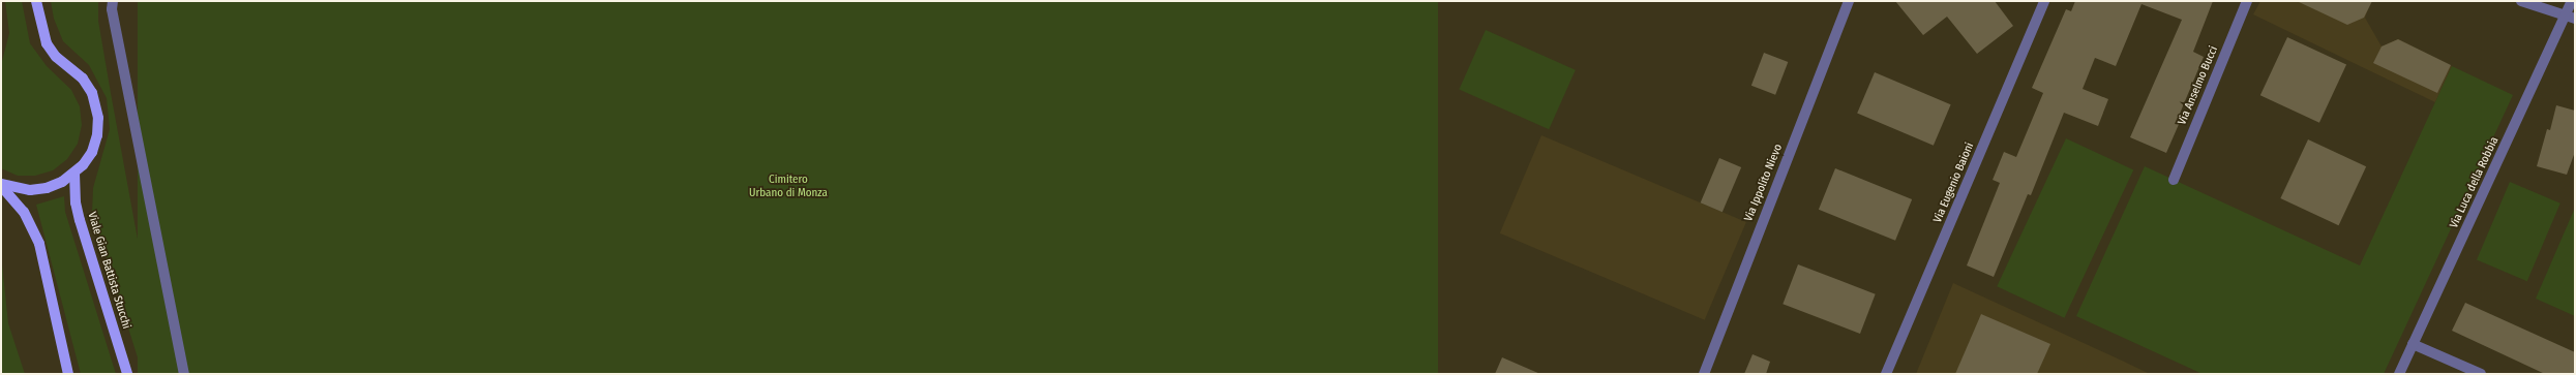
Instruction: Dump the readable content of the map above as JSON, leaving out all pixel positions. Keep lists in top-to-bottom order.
{
  "streets": {
    "main road": ["Viale Gian Battista Stucchi"],
    "street": [
      "Via Anselmo Bucci",
      "Via Ippolito Nievo",
      "Via Eugenio Baioni",
      "Via Luca della Robbia"
    ]
  },
  "parks": ["Cimitero Urbano di Monza"]
}
